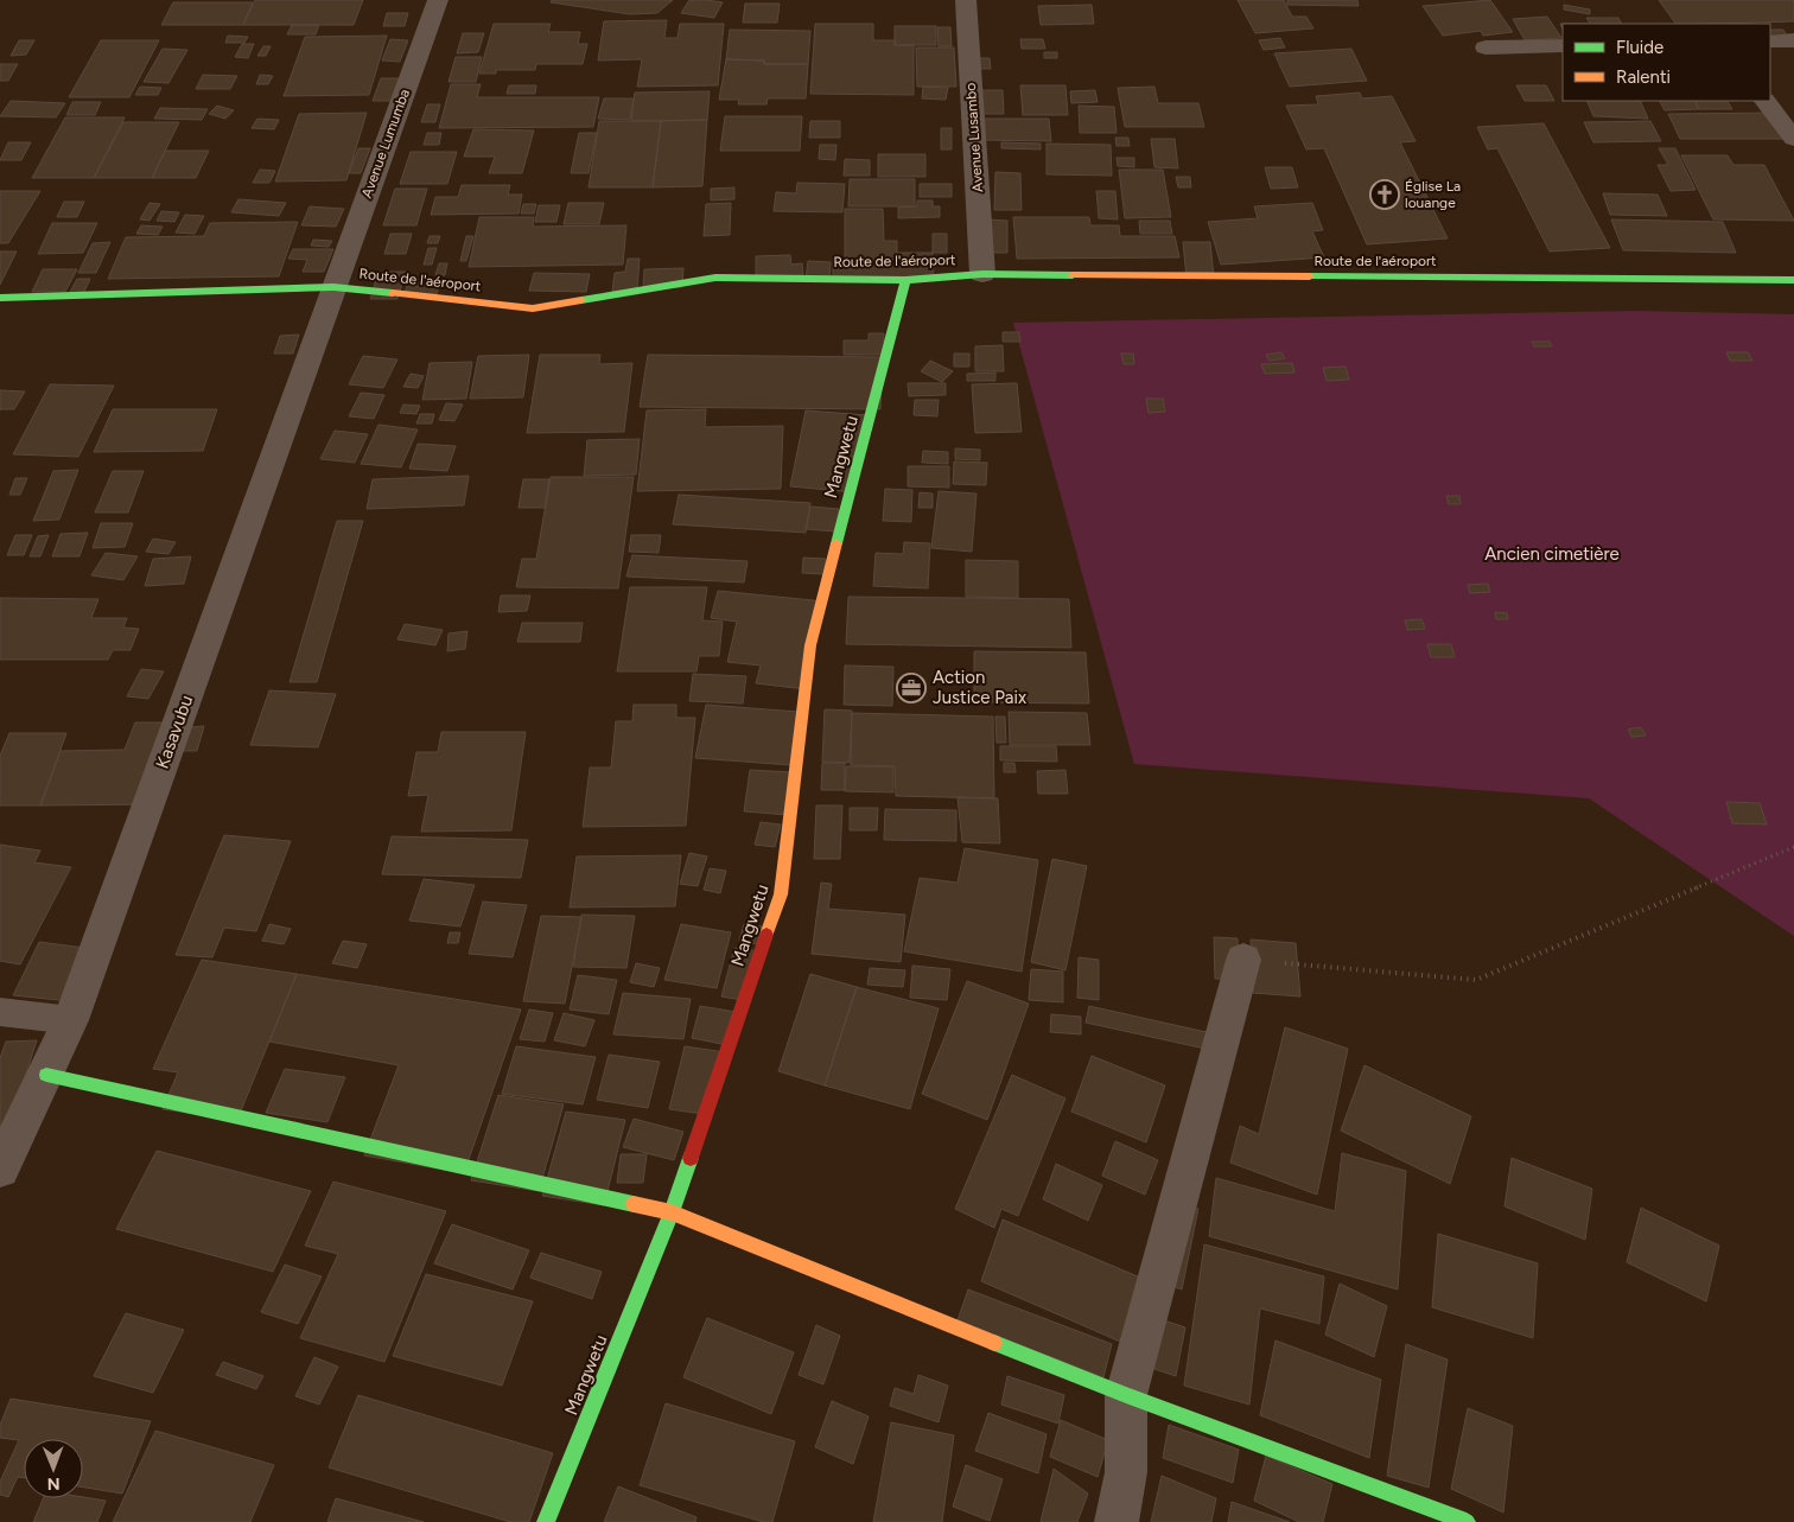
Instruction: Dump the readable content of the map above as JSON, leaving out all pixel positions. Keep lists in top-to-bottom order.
{
  "streets": {
    "street": [
      "Avenue Lusambo",
      "Avenue Lumumba",
      "Route de l'aéroport",
      "Mangwetu",
      "Kasavubu"
    ]
  },
  "crossings": [
    ["Avenue Lusambo", "Route de l'aéroport"],
    ["Avenue Lumumba", "Route de l'aéroport"],
    ["Avenue Lumumba", "Kasavubu"],
    ["Route de l'aéroport", "Mangwetu"],
    ["Route de l'aéroport", "Kasavubu"]
  ],
  "parks": ["Ancien cimetière"],
  "places": {
    "church": ["Église La louange"],
    "office": ["Action Justice Paix"]
  },
  "legend": ["Fluide", "Ralenti"],
  "north": "bottom"
}
